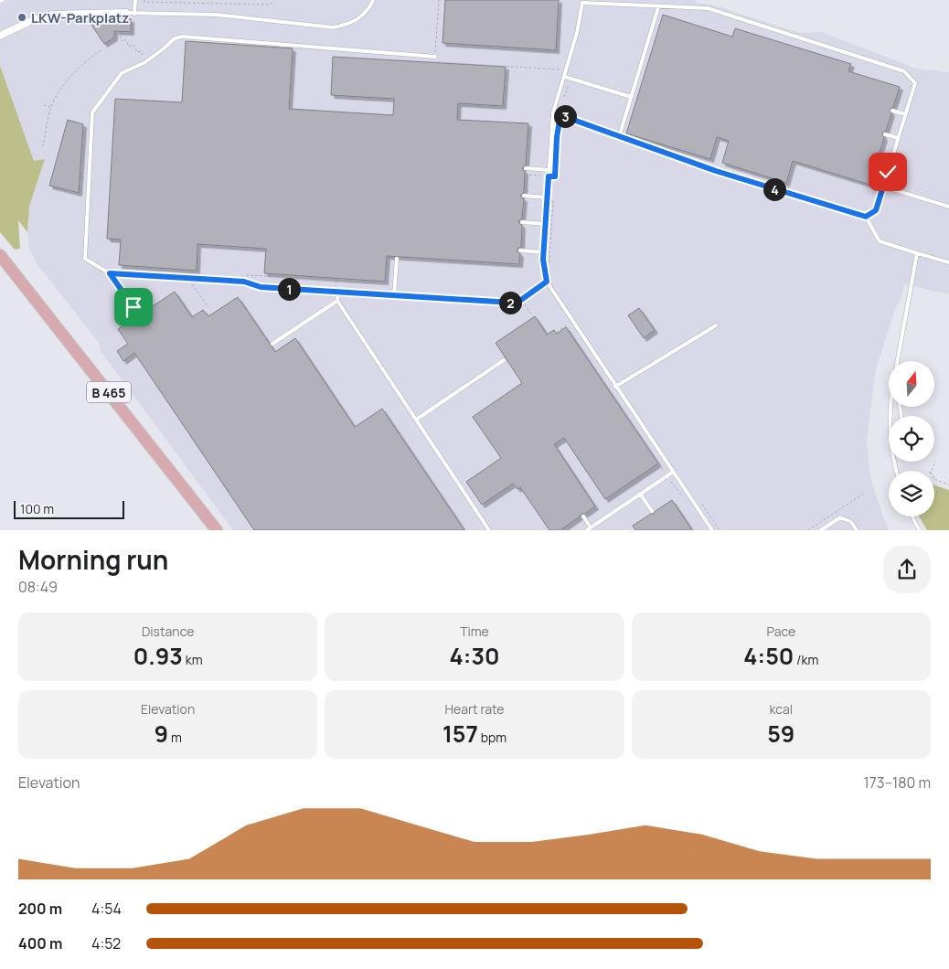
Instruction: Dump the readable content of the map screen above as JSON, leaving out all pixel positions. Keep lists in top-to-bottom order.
{
  "streets": {
    "main road": ["B 465"]
  },
  "places": ["LKW-Parkplatz"],
  "scale_bar": "100 m",
  "north": "top",
  "page": {
    "pins": [
      "3",
      "4",
      "1",
      "2"
    ],
    "scale": "100 m",
    "heading": ["Morning run", "08:49"],
    "stats": [
      ["Distance", "0.93 km"],
      ["Time", "4:30"],
      ["Pace", "4:50 /km"],
      ["Elevation", "9 m"],
      ["Heart rate", "157 bpm"],
      ["kcal", "59"]
    ],
    "chart": ["Elevation", "173–180 m"],
    "list": [
      {
        "name": "200 m",
        "note": "4:54"
      },
      {
        "name": "400 m",
        "note": "4:52"
      }
    ]
  }
}
